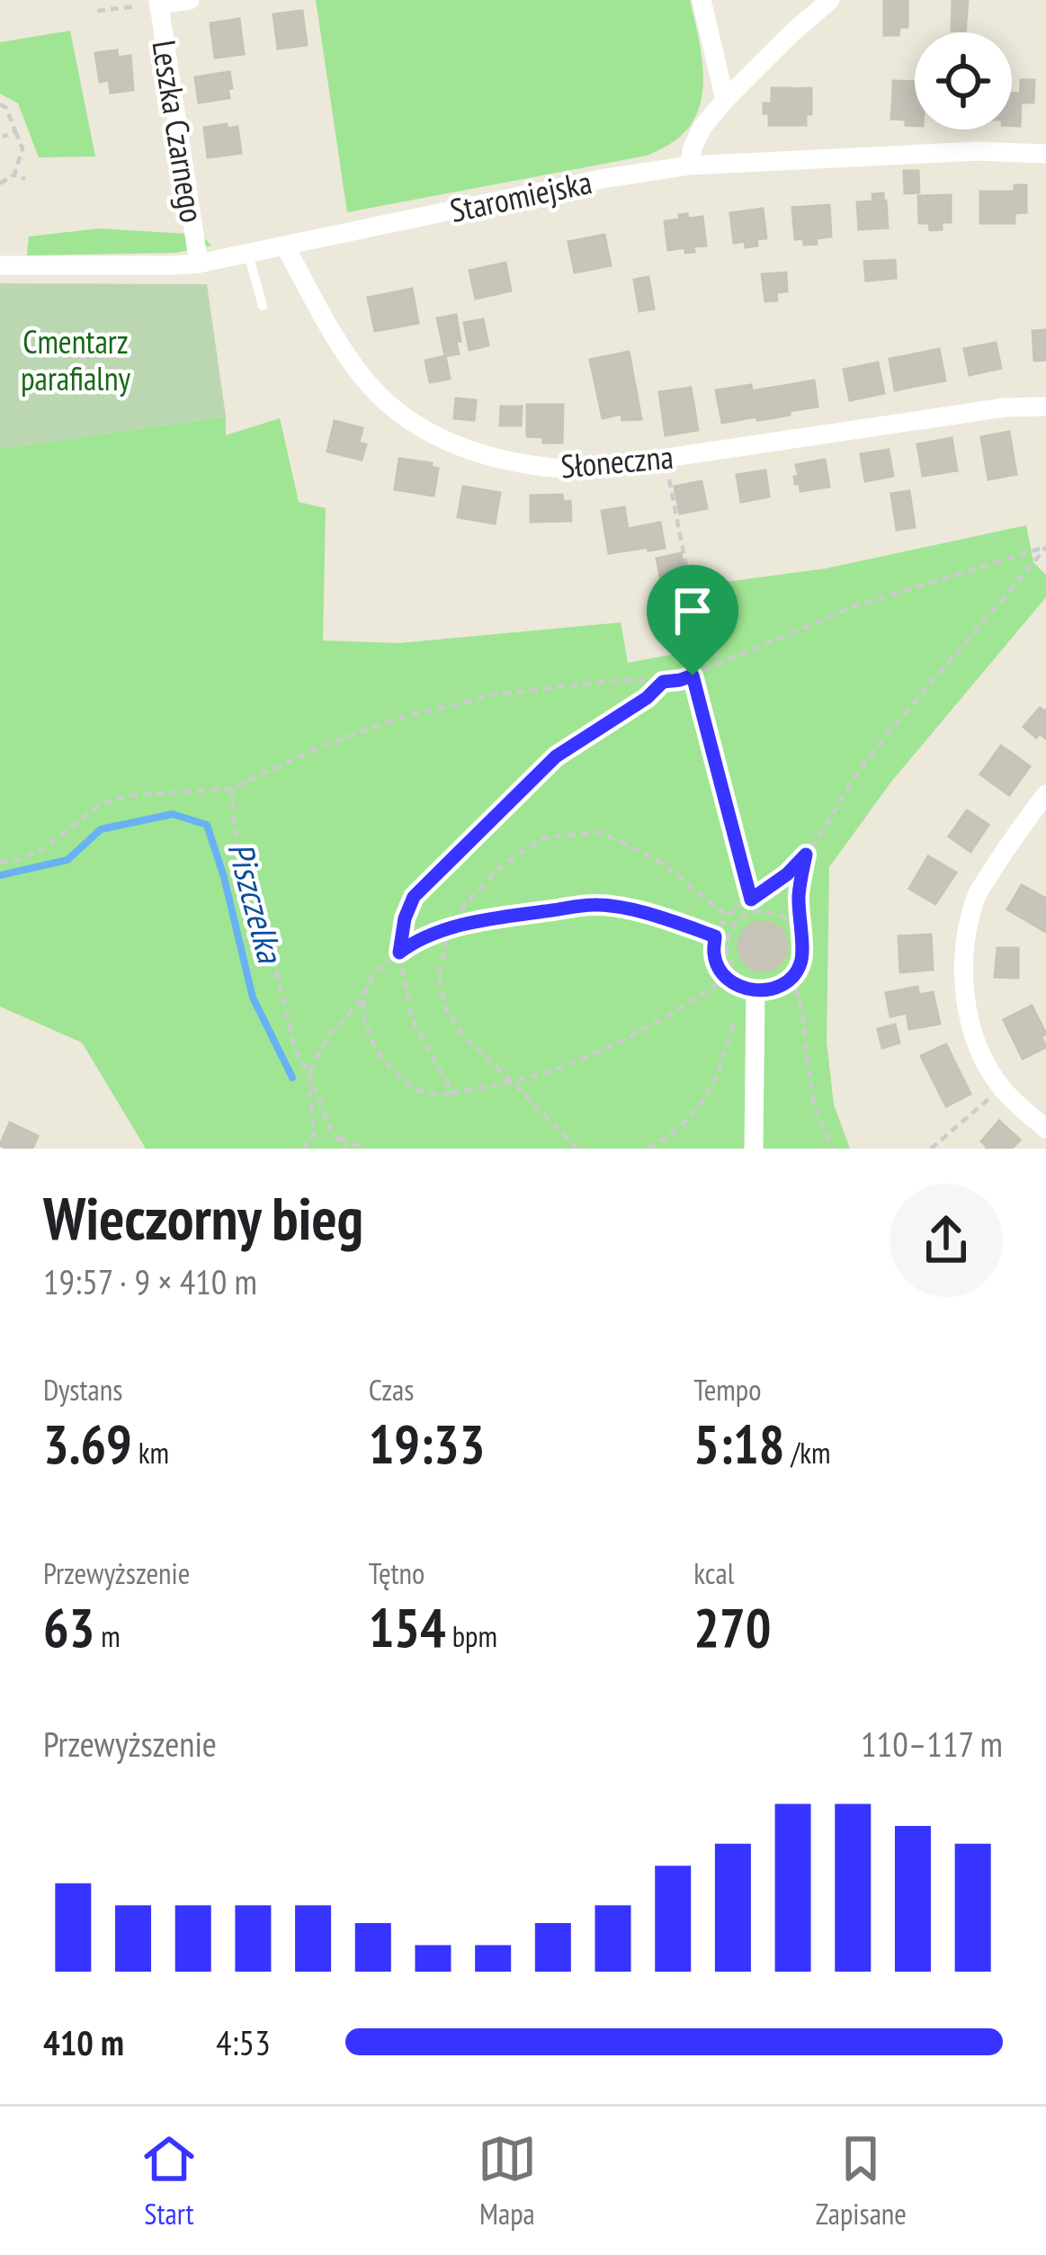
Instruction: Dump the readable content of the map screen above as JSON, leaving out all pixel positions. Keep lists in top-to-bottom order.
{
  "streets": {
    "street": ["Leszka Czarnego", "Staromiejska", "Słoneczna"]
  },
  "crossings": [
    ["Leszka Czarnego", "Staromiejska"],
    ["Staromiejska", "Słoneczna"]
  ],
  "water": ["Piszczelka"],
  "parks": ["Cmentarz parafialny"],
  "page": {
    "heading": ["Wieczorny bieg", "19:57 · 9 × 410 m"],
    "stats": [
      ["Dystans", "3.69 km"],
      ["Czas", "19:33"],
      ["Tempo", "5:18 /km"],
      ["Przewyższenie", "63 m"],
      ["Tętno", "154 bpm"],
      ["kcal", "270"]
    ],
    "chart": ["Przewyższenie", "110–117 m"],
    "list": [
      {
        "name": "410 m",
        "note": "4:53"
      }
    ],
    "tabs": ["Start", "Mapa", "Zapisane"]
  }
}
